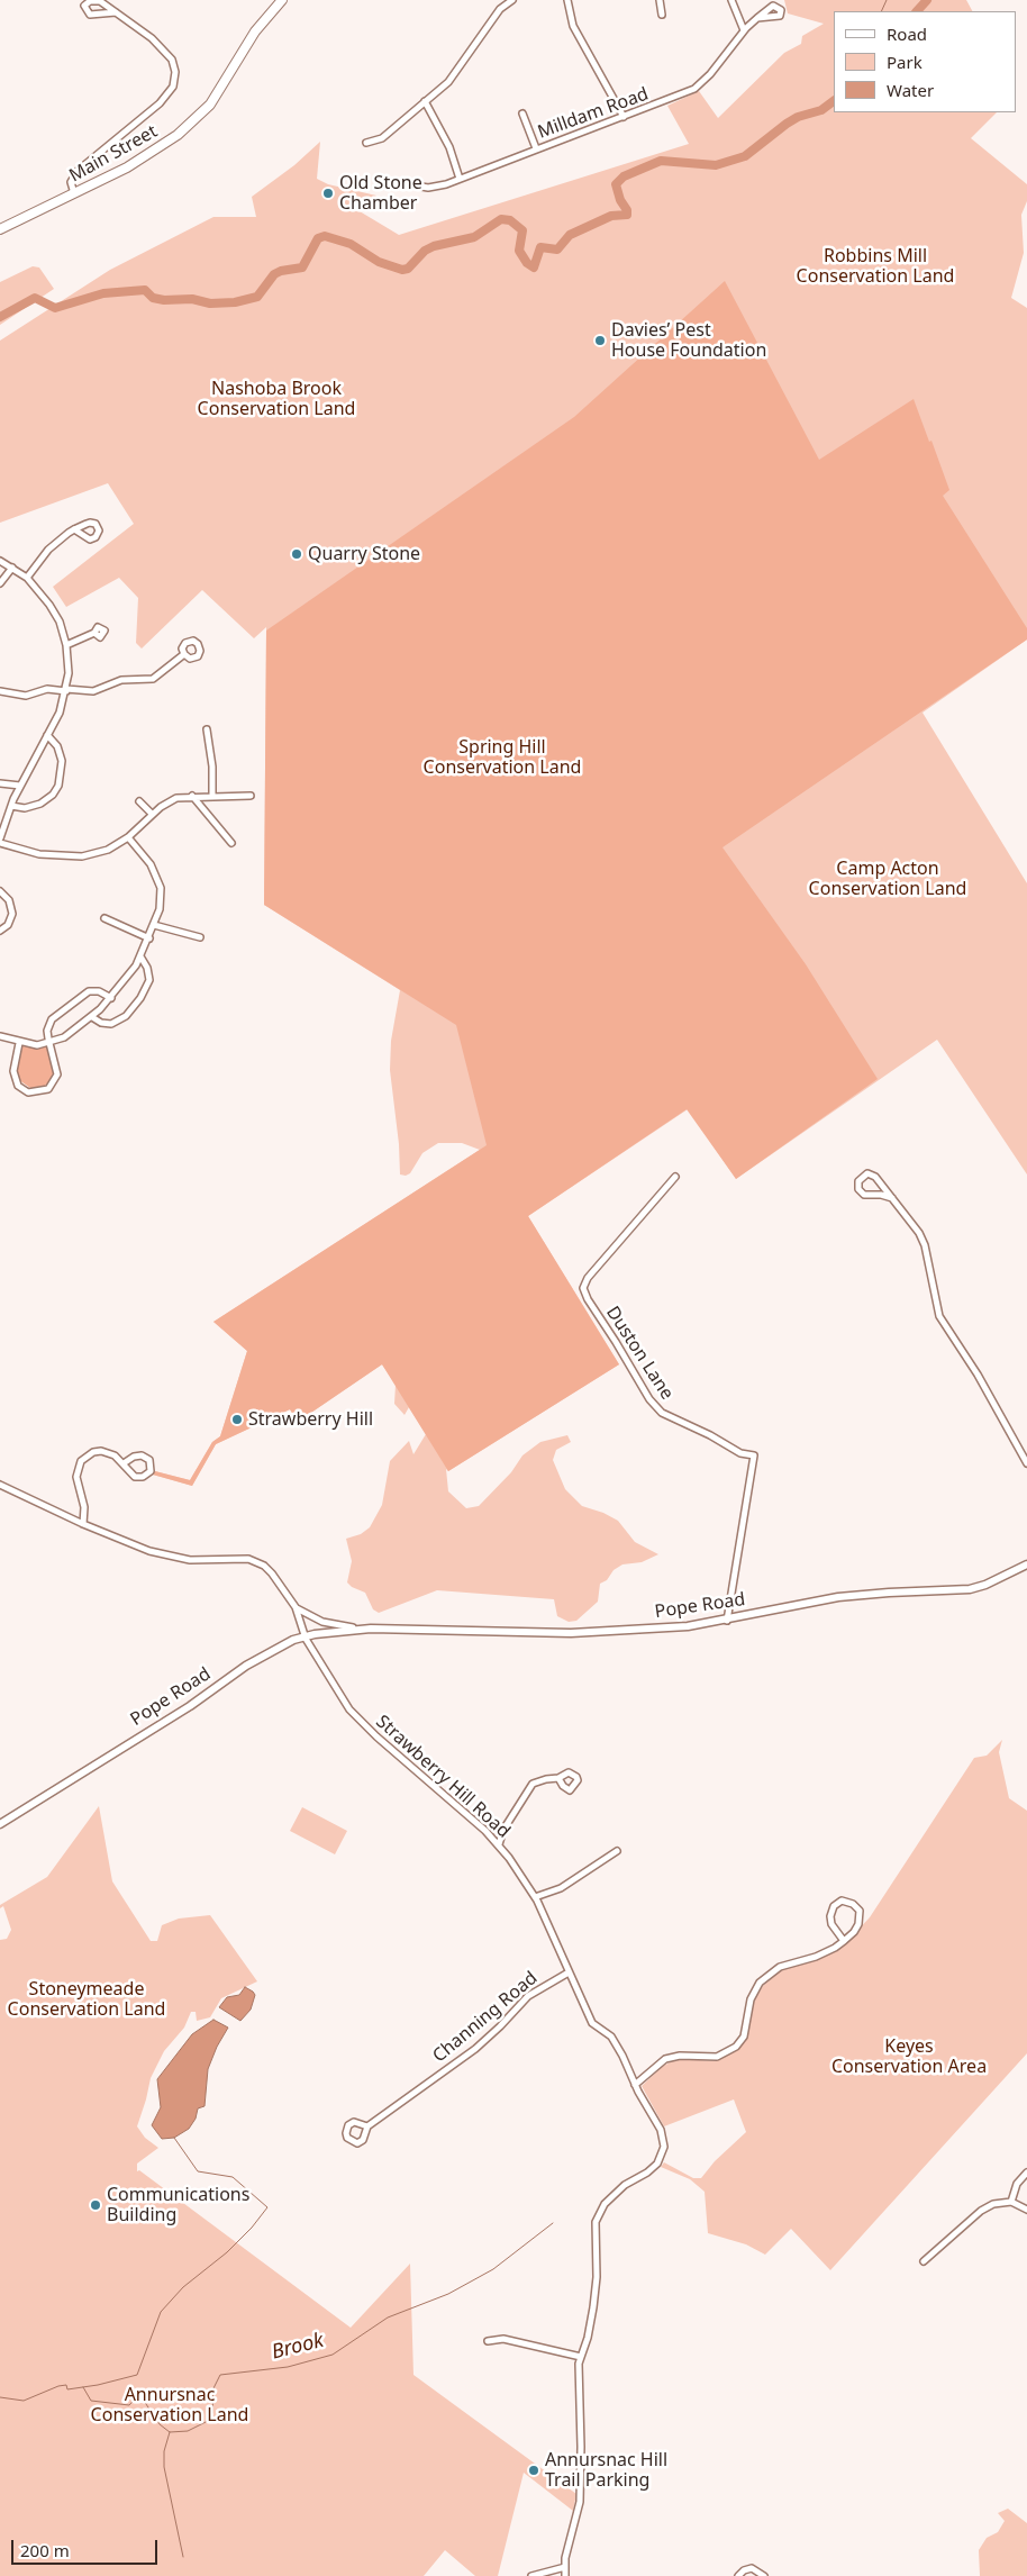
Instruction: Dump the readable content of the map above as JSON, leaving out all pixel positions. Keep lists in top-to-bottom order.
{
  "streets": {
    "main road": ["Main Street"],
    "street": [
      "Milldam Road",
      "Duston Lane",
      "Pope Road",
      "Strawberry Hill Road",
      "Channing Road"
    ]
  },
  "crossings": [
    ["Duston Lane", "Pope Road"],
    ["Pope Road", "Strawberry Hill Road"],
    ["Strawberry Hill Road", "Channing Road"]
  ],
  "water": ["Brook"],
  "parks": [
    "Robbins Mill Conservation Land",
    "Nashoba Brook Conservation Land",
    "Spring Hill Conservation Land",
    "Camp Acton Conservation Land",
    "Stoneymeade Conservation Land",
    "Keyes Conservation Area",
    "Annursnac Conservation Land"
  ],
  "places": [
    "Old Stone Chamber",
    "Davies’ Pest House Foundation",
    "Quarry Stone",
    "Strawberry Hill",
    "Communications Building",
    "Annursnac Hill Trail Parking"
  ],
  "legend": ["Road", "Park", "Water"],
  "scale_bar": "200 m"
}
